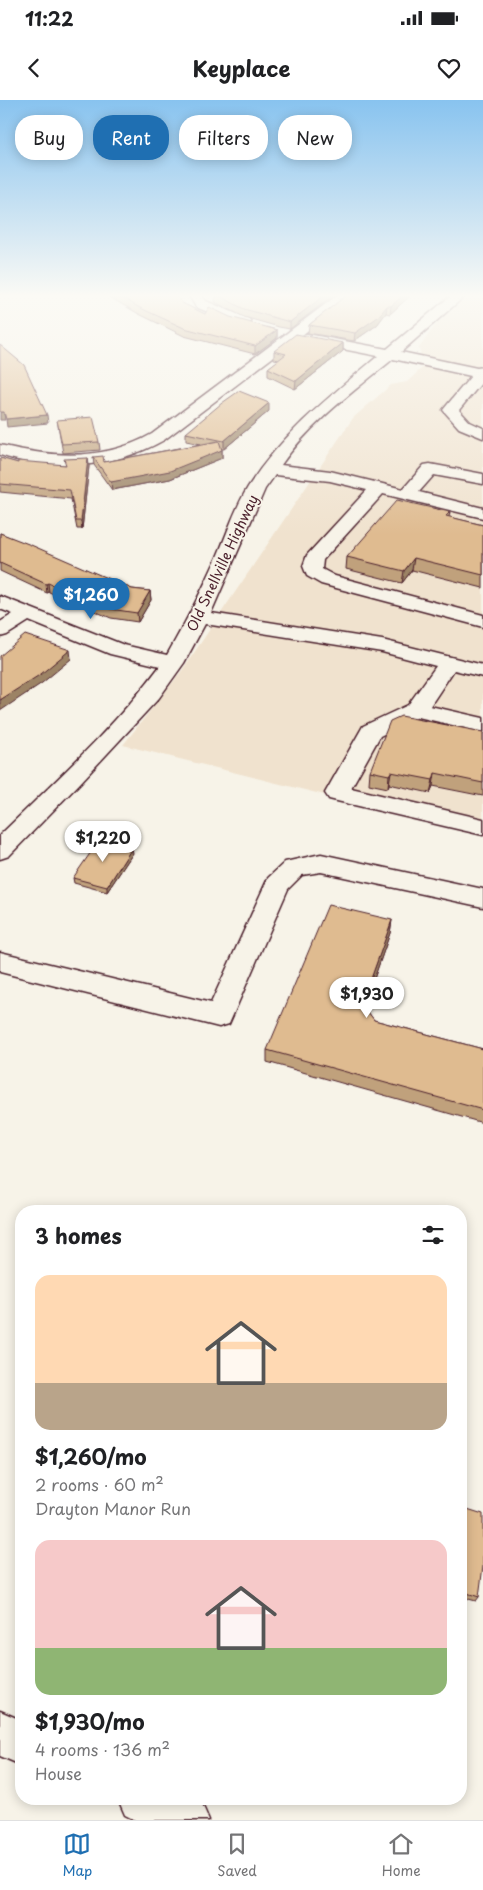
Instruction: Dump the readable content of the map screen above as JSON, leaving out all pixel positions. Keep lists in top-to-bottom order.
{
  "streets": {
    "street": ["Old Snellville Highway"]
  },
  "page": {
    "status": "11:22",
    "header": "Keyplace",
    "chip": [
      "Buy",
      "Rent",
      "Filters",
      "New"
    ],
    "price": ["$1,260", "$1,220", "$1,930"],
    "heading": "3 homes",
    "list": [
      {
        "name": "$1,260/mo",
        "note": "2 rooms · 60 m² · Drayton Manor Run"
      },
      {
        "name": "$1,930/mo",
        "note": "4 rooms · 136 m² · House"
      }
    ],
    "tabs": ["Map", "Saved", "Home"]
  }
}
